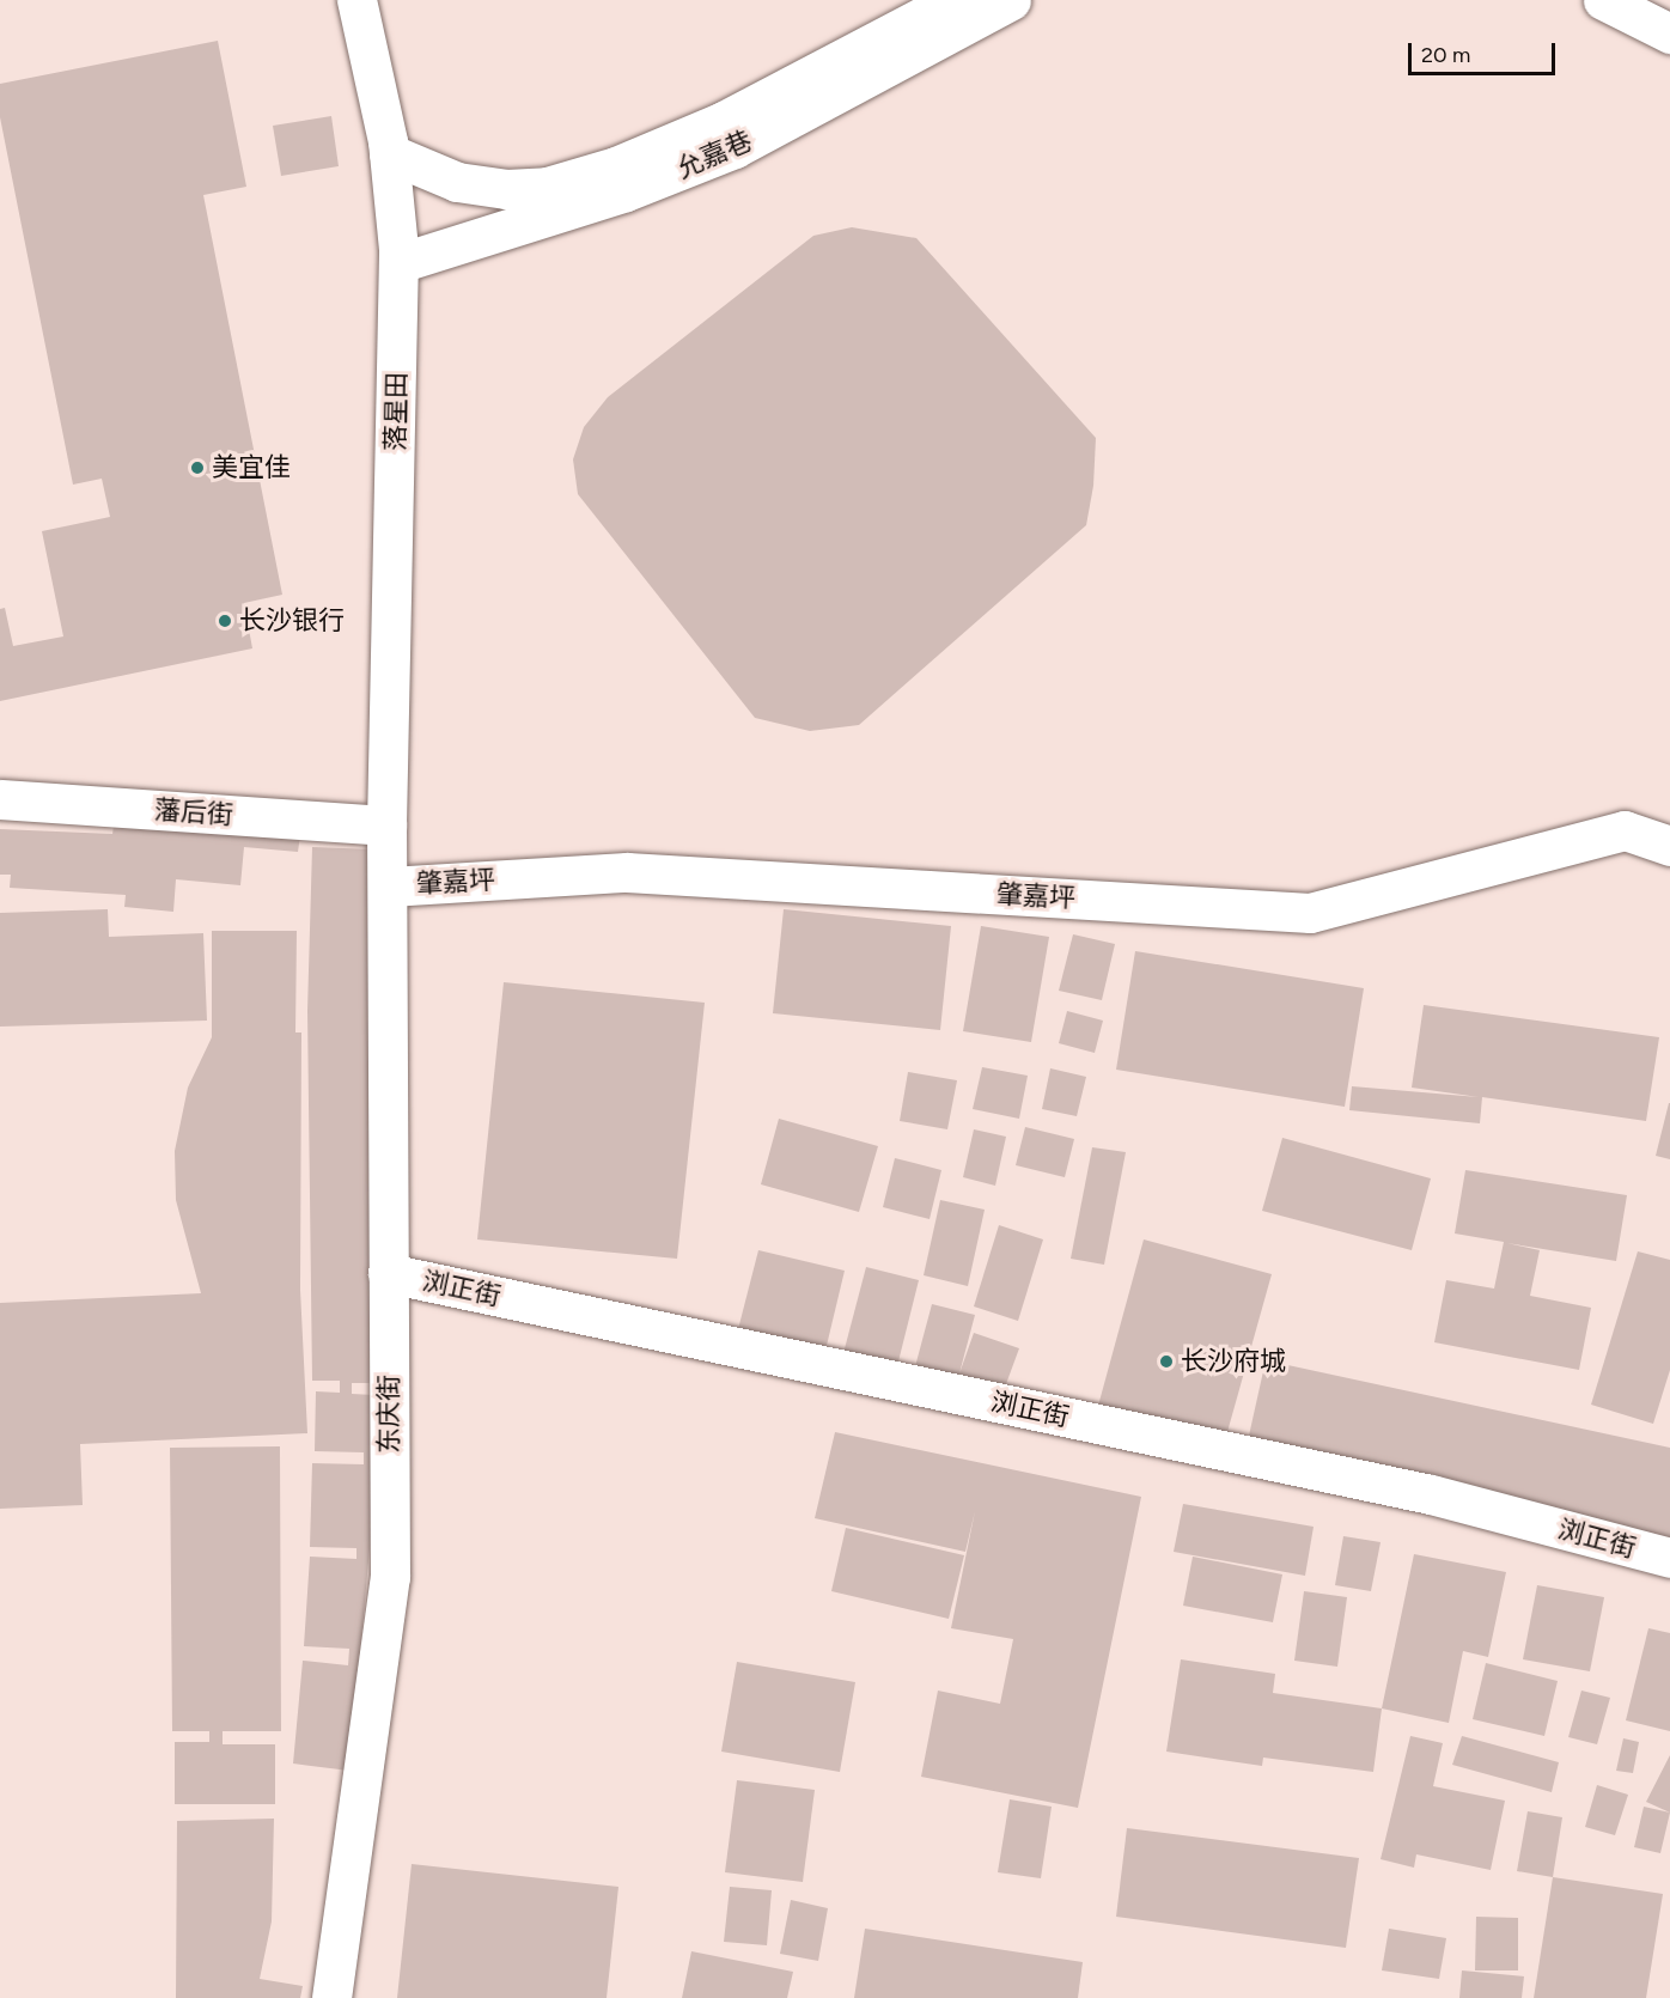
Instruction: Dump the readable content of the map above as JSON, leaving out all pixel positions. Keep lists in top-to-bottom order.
{
  "streets": {
    "street": [
      "允嘉巷",
      "落星田",
      "藩后街",
      "肇嘉坪",
      "浏正街",
      "东庆街"
    ]
  },
  "crossings": [
    ["允嘉巷", "落星田"],
    ["落星田", "藩后街"],
    ["落星田", "东庆街"],
    ["藩后街", "东庆街"],
    ["肇嘉坪", "东庆街"],
    ["浏正街", "东庆街"]
  ],
  "places": ["美宜佳", "长沙银行", "长沙府城"],
  "scale_bar": "20 m"
}
